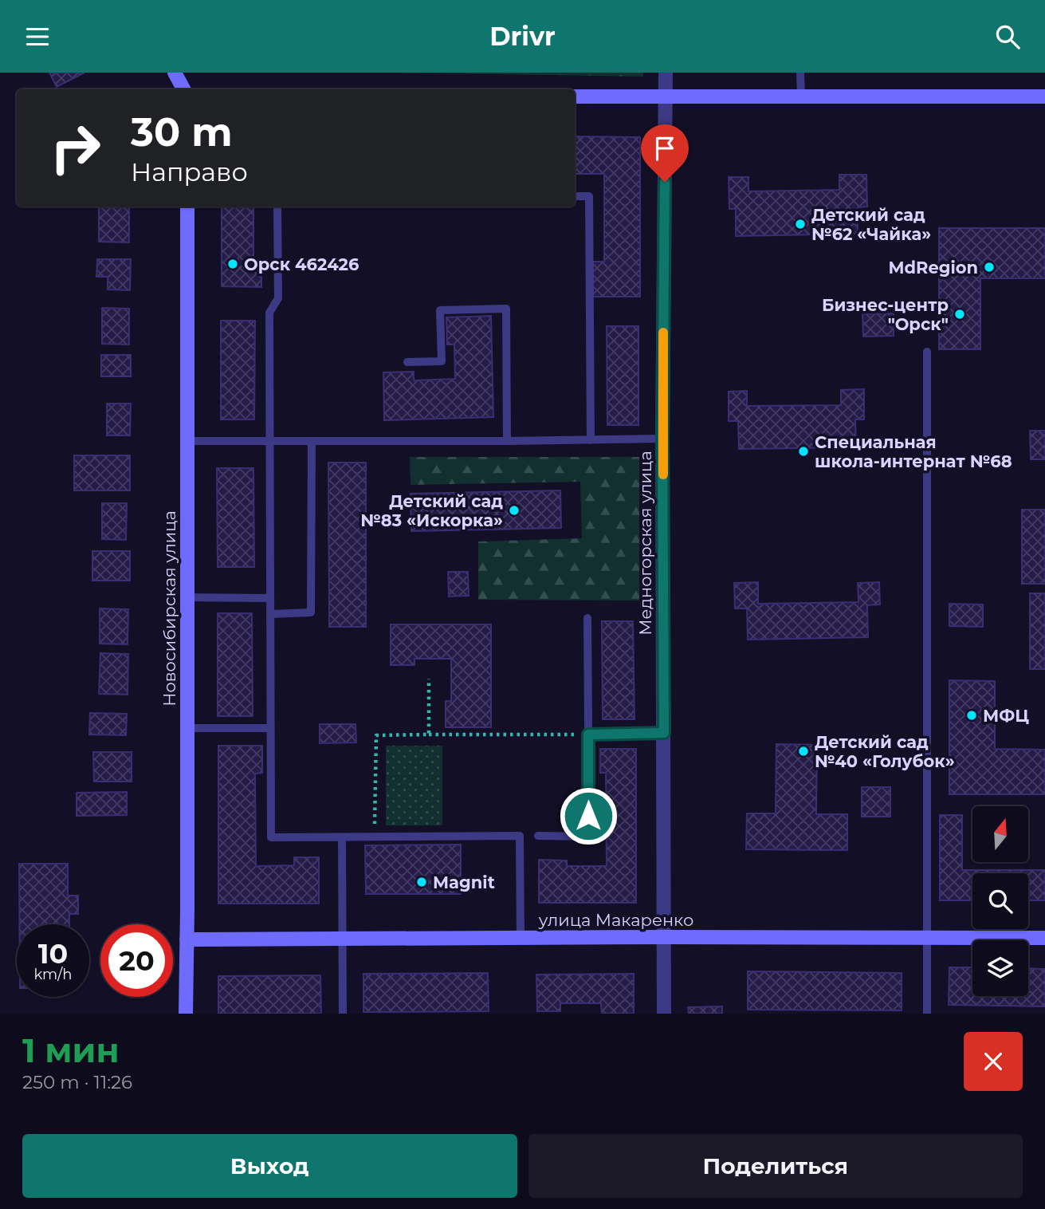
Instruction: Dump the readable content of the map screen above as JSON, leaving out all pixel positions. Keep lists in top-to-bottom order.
{
  "streets": {
    "street": ["Медногорская улица", "Новосибирская улица", "улица Макаренко"]
  },
  "crossings": [
    ["Медногорская улица", "улица Макаренко"],
    ["Новосибирская улица", "улица Макаренко"]
  ],
  "places": [
    "Детский сад №62 «Чайка»",
    "Орск 462426",
    "MdRegion",
    "Бизнес-центр \"Орск\"",
    "Специальная школа-интернат №68",
    "Детский сад №83 «Искорка»",
    "МФЦ",
    "Детский сад №40 «Голубок»",
    "Magnit"
  ],
  "north": "top",
  "page": {
    "header": "Drivr",
    "turn": ["30 m", "Направо"],
    "speed": "10 km/h",
    "limit": "20",
    "heading": ["1 мин", "250 m · 11:26"],
    "buttons": ["Выход", "Поделиться"]
  }
}
